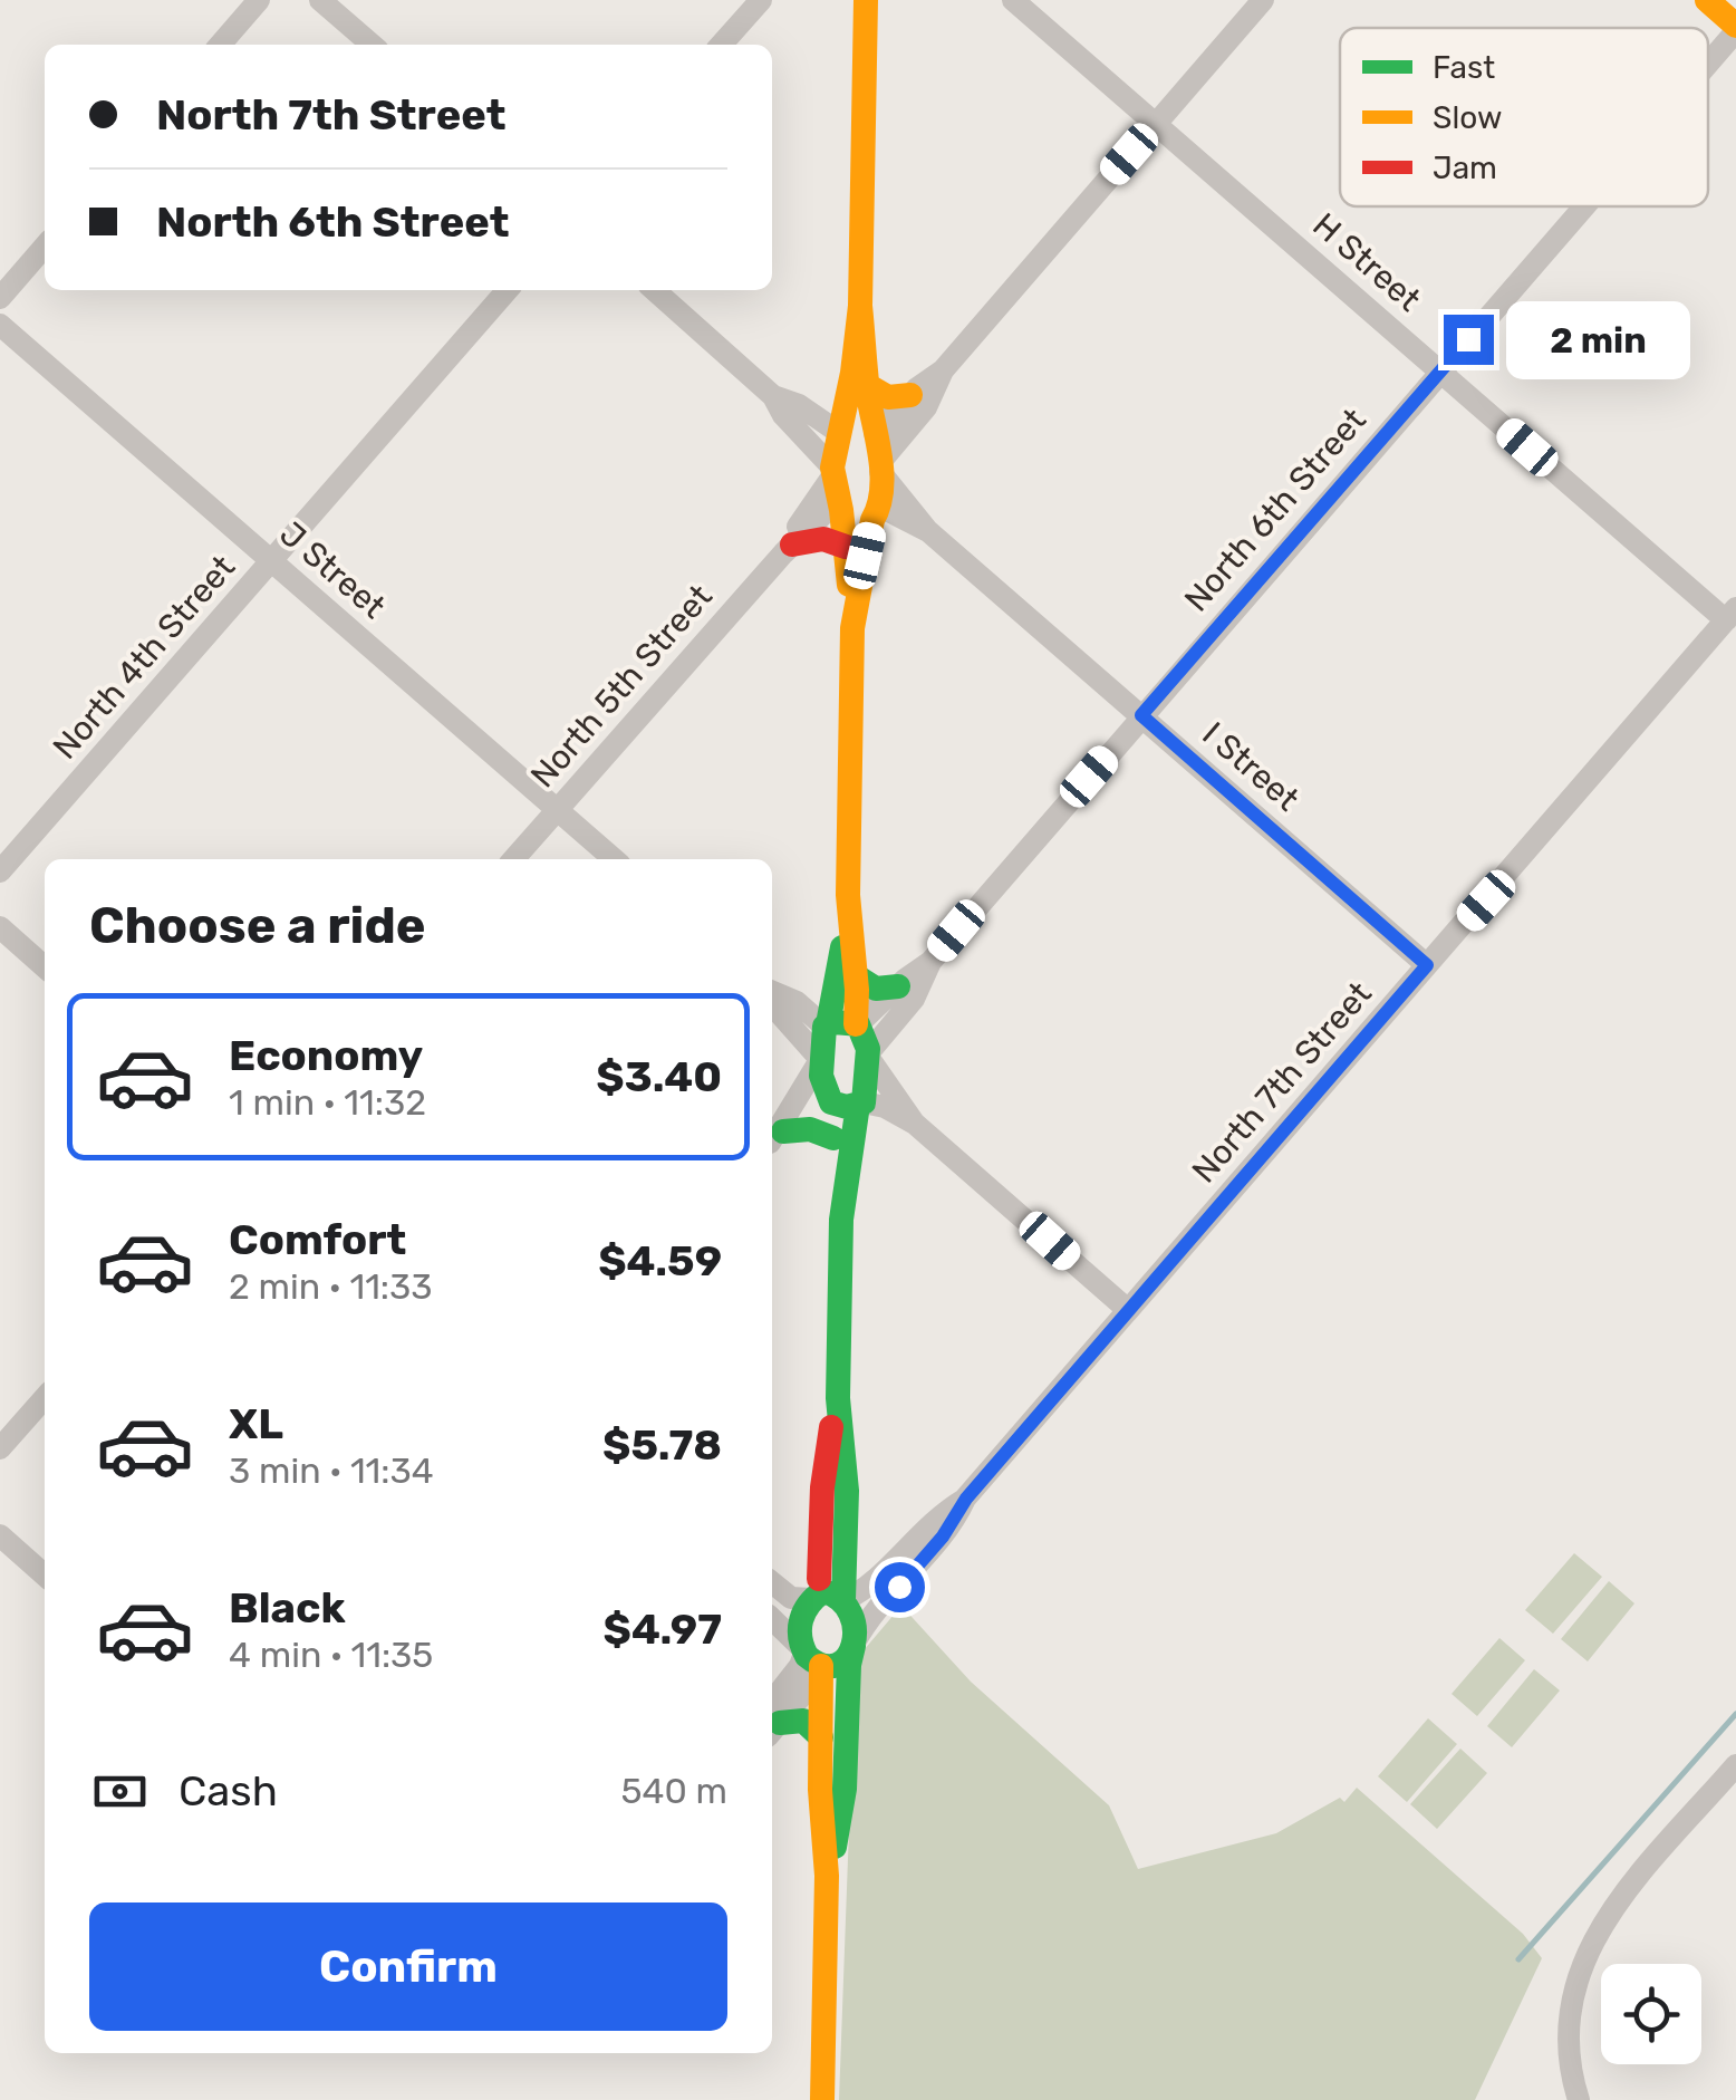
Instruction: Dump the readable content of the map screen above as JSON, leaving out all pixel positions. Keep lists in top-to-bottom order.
{
  "streets": {
    "street": [
      "H Street",
      "North 6th Street",
      "J Street",
      "North 4th Street",
      "North 5th Street",
      "I Street",
      "North 7th Street"
    ]
  },
  "crossings": [
    ["H Street", "North 6th Street"],
    ["H Street", "North 7th Street"],
    ["North 6th Street", "I Street"],
    ["J Street", "North 4th Street"],
    ["J Street", "North 5th Street"],
    ["I Street", "North 7th Street"]
  ],
  "legend": ["Fast", "Slow", "Jam"],
  "page": {
    "banner": ["North 7th Street", "North 6th Street"],
    "bubble": "2 min",
    "heading": "Choose a ride",
    "list": [
      {
        "name": "Economy",
        "note": "1 min · 11:32",
        "value": "$3.40"
      },
      {
        "name": "Comfort",
        "note": "2 min · 11:33",
        "value": "$4.59"
      },
      {
        "name": "XL",
        "note": "3 min · 11:34",
        "value": "$5.78"
      },
      {
        "name": "Black",
        "note": "4 min · 11:35",
        "value": "$4.97"
      }
    ],
    "pay": ["Cash", "540 m"],
    "buttons": "Confirm"
  }
}
